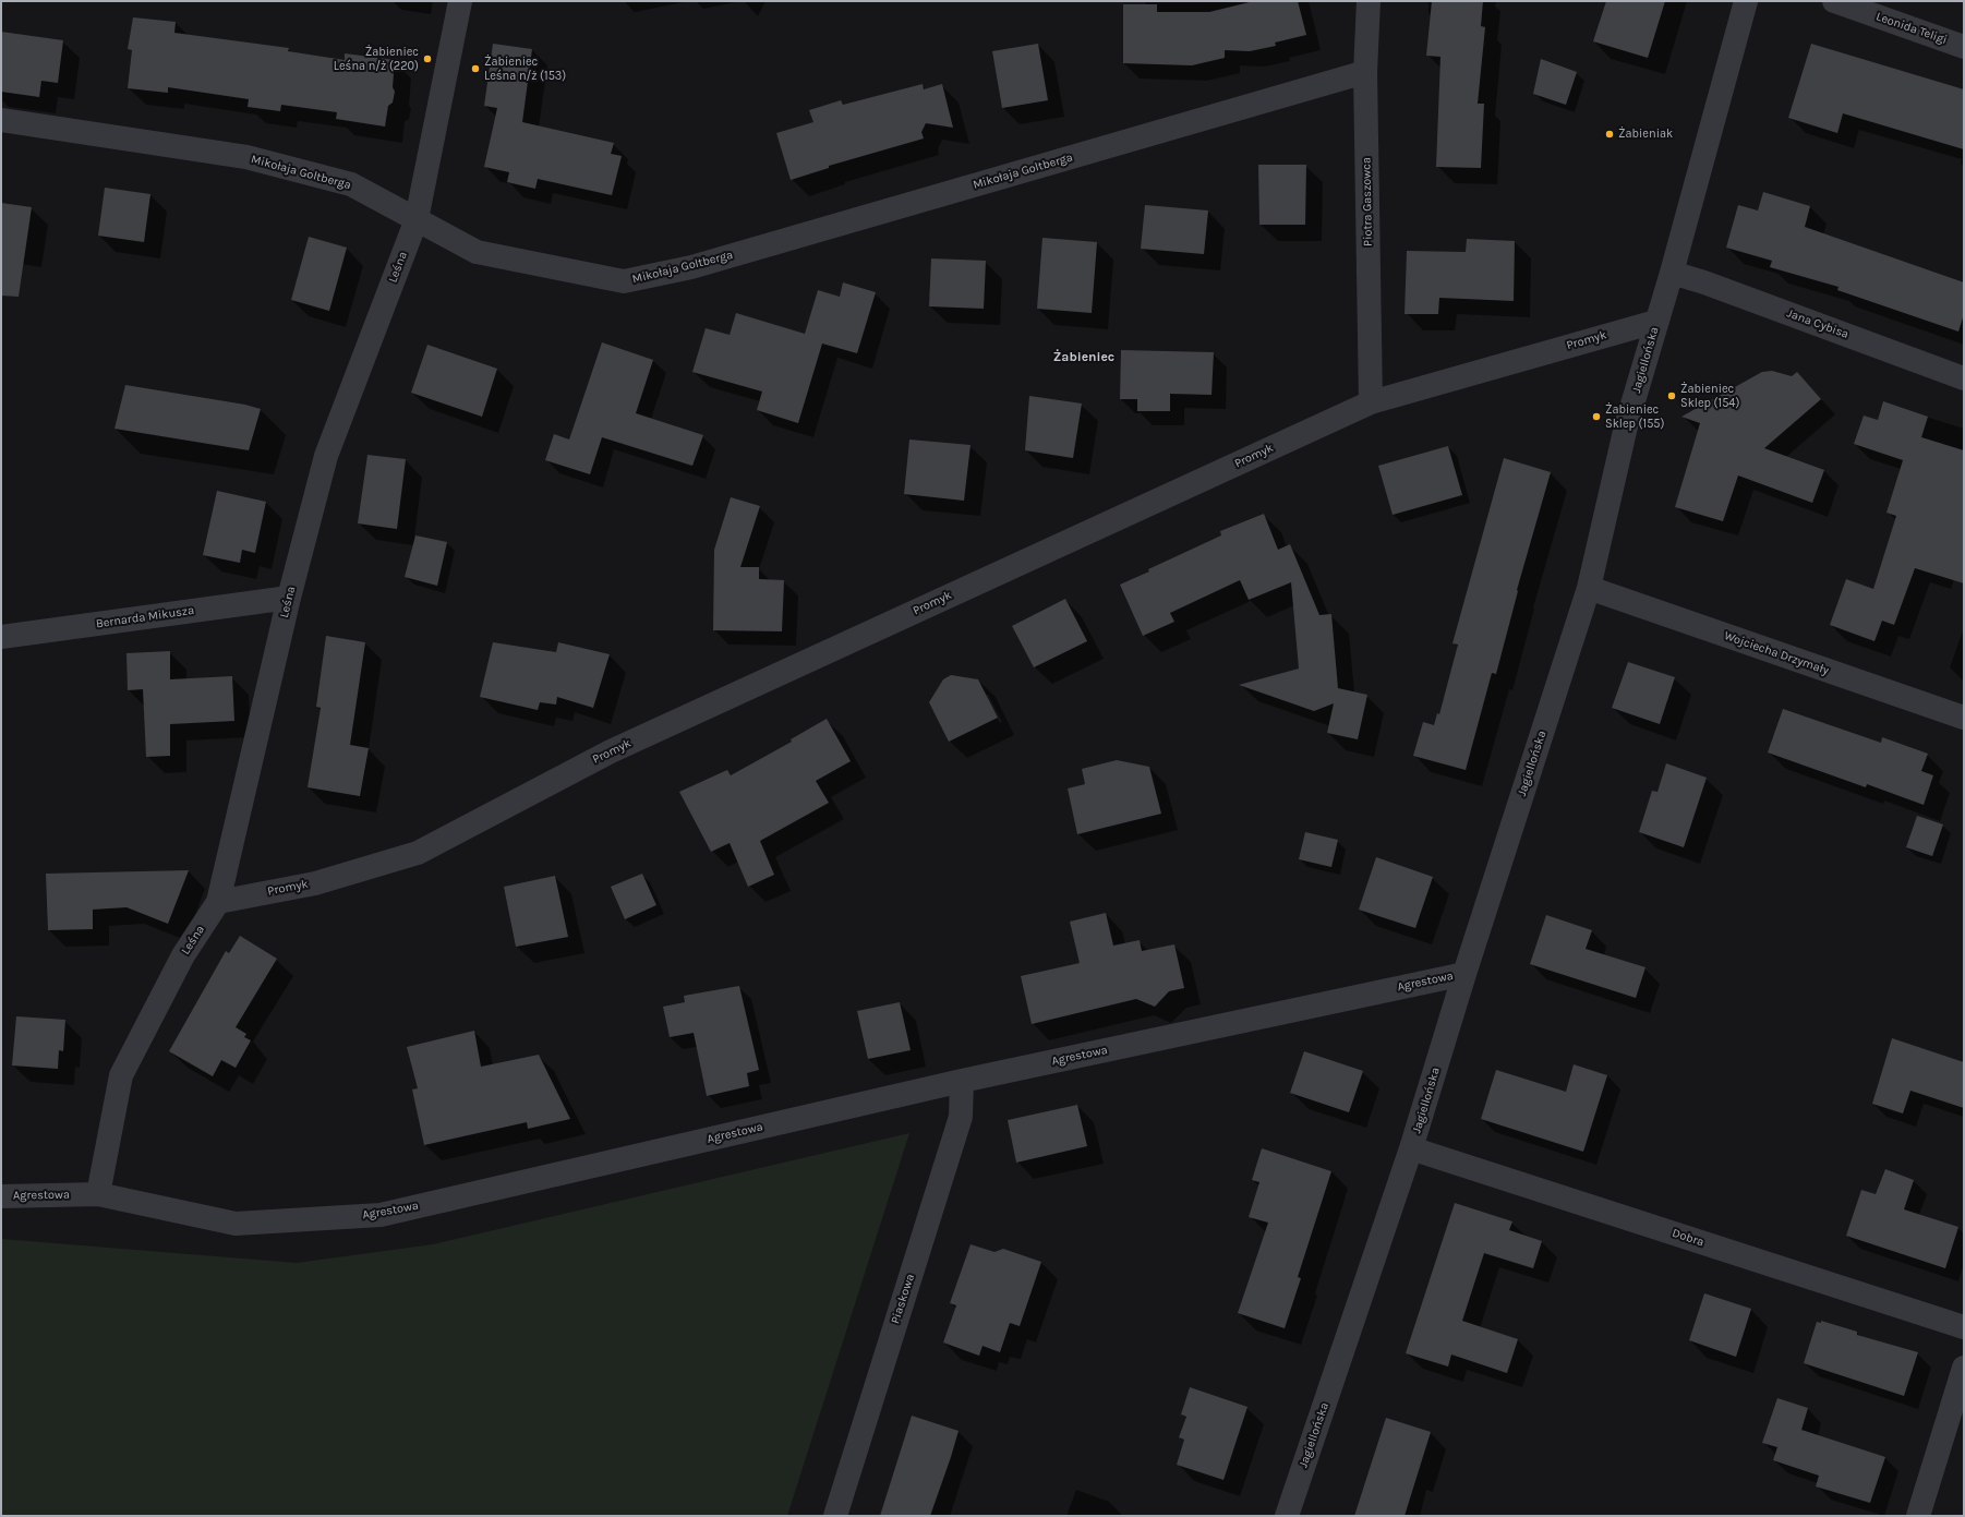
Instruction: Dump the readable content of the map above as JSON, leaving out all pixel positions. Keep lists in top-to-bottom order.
{
  "streets": {
    "street": [
      "Leonida Teligi",
      "Mikołaja Goltberga",
      "Piotra Gaszowca",
      "Leśna",
      "Jana Cybisa",
      "Promyk",
      "Jagiellońska",
      "Bernarda Mikusza",
      "Wojciecha Drzymały",
      "Agrestowa",
      "Dobra",
      "Piaskowa"
    ]
  },
  "crossings": [
    ["Mikołaja Goltberga", "Piotra Gaszowca"],
    ["Mikołaja Goltberga", "Leśna"],
    ["Piotra Gaszowca", "Promyk"],
    ["Leśna", "Promyk"],
    ["Leśna", "Bernarda Mikusza"],
    ["Leśna", "Agrestowa"],
    ["Jana Cybisa", "Jagiellońska"],
    ["Promyk", "Jagiellońska"],
    ["Jagiellońska", "Wojciecha Drzymały"],
    ["Jagiellońska", "Agrestowa"],
    ["Jagiellońska", "Dobra"],
    ["Agrestowa", "Piaskowa"]
  ],
  "districts": ["Żabieniec"],
  "places": [
    "Żabieniec Leśna n/ż (220)",
    "Żabieniec Leśna n/ż (153)",
    "Żabieniak",
    "Żabieniec Sklep (154)",
    "Żabieniec Sklep (155)"
  ]
}
